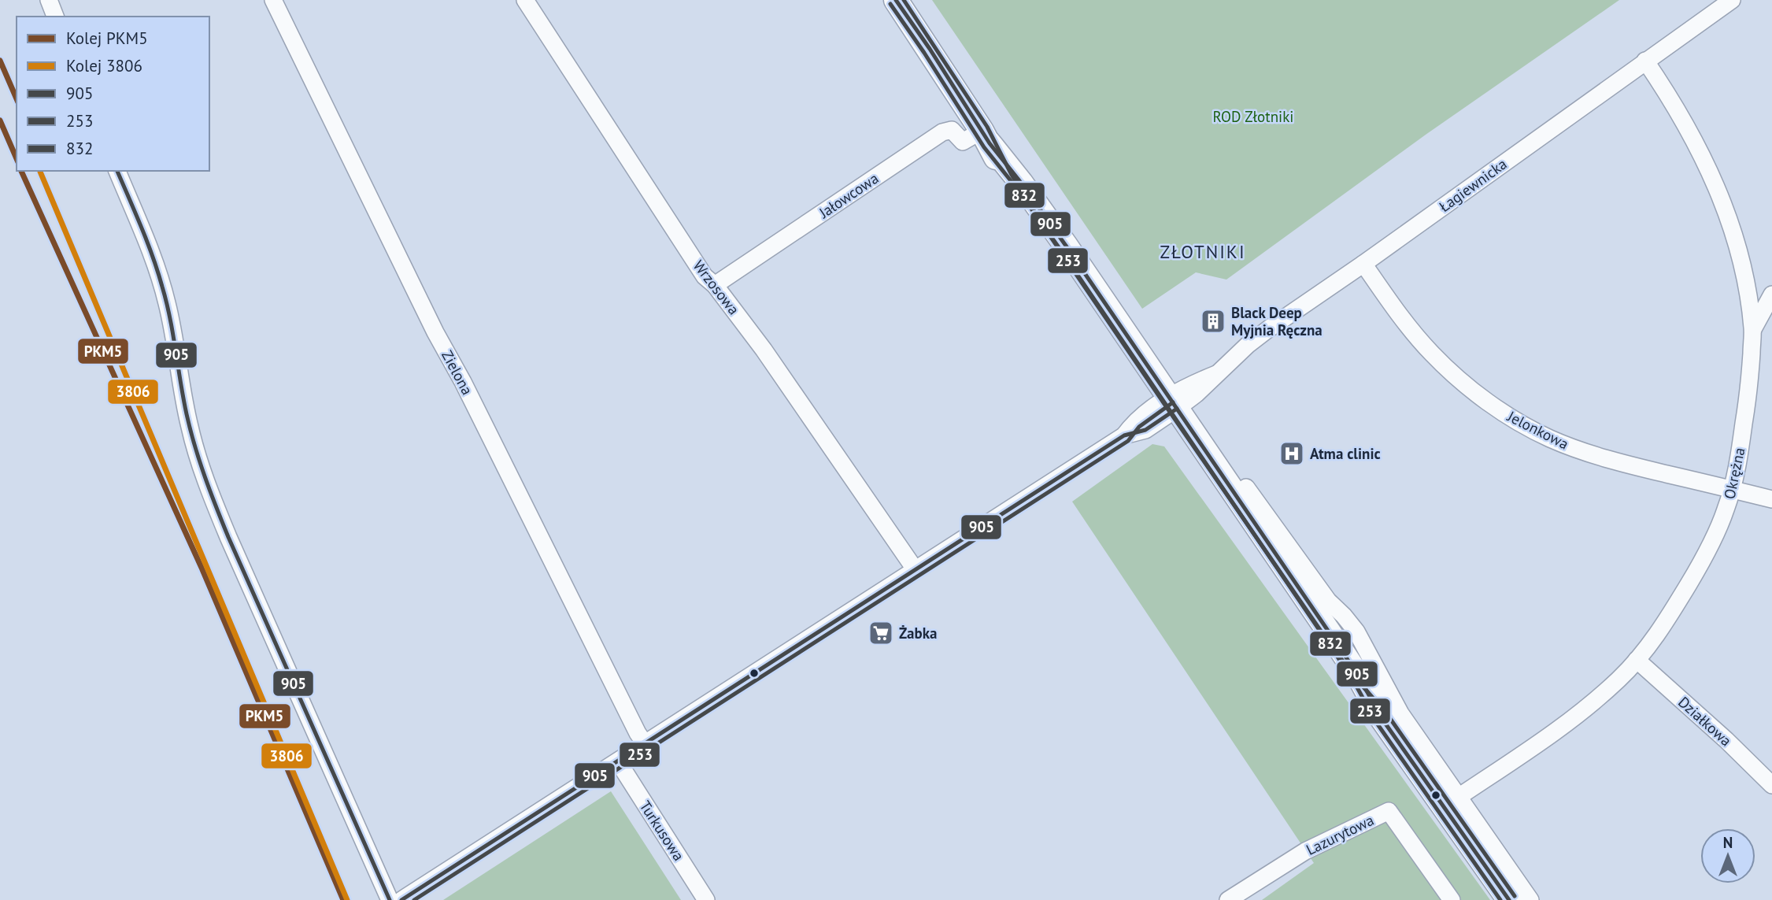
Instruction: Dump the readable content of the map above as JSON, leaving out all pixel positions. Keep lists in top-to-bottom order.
{
  "streets": {
    "street": [
      "Łagiewnicka",
      "Jałowcowa",
      "Wrzosowa",
      "Zielona",
      "Jelonkowa",
      "Okrężna",
      "Działkowa",
      "Turkusowa",
      "Lazurytowa"
    ]
  },
  "crossings": [
    ["Łagiewnicka", "Wrzosowa"],
    ["Łagiewnicka", "Zielona"],
    ["Łagiewnicka", "Jelonkowa"],
    ["Łagiewnicka", "Okrężna"],
    ["Łagiewnicka", "Turkusowa"],
    ["Jałowcowa", "Wrzosowa"],
    ["Jelonkowa", "Okrężna"],
    ["Okrężna", "Działkowa"]
  ],
  "districts": ["ZŁOTNIKI"],
  "parks": ["ROD Złotniki"],
  "places": {
    "building": ["Black Deep Myjnia Ręczna"],
    "hospital": ["Atma clinic"],
    "supermarket": ["Żabka"]
  },
  "lines": [
    "transit line 905",
    "transit line 832",
    "transit line 253",
    "rail line PKM5",
    "rail line 3806"
  ],
  "legend": [
    "Kolej PKM5",
    "Kolej 3806",
    "905",
    "253",
    "832"
  ],
  "north": "top"
}
